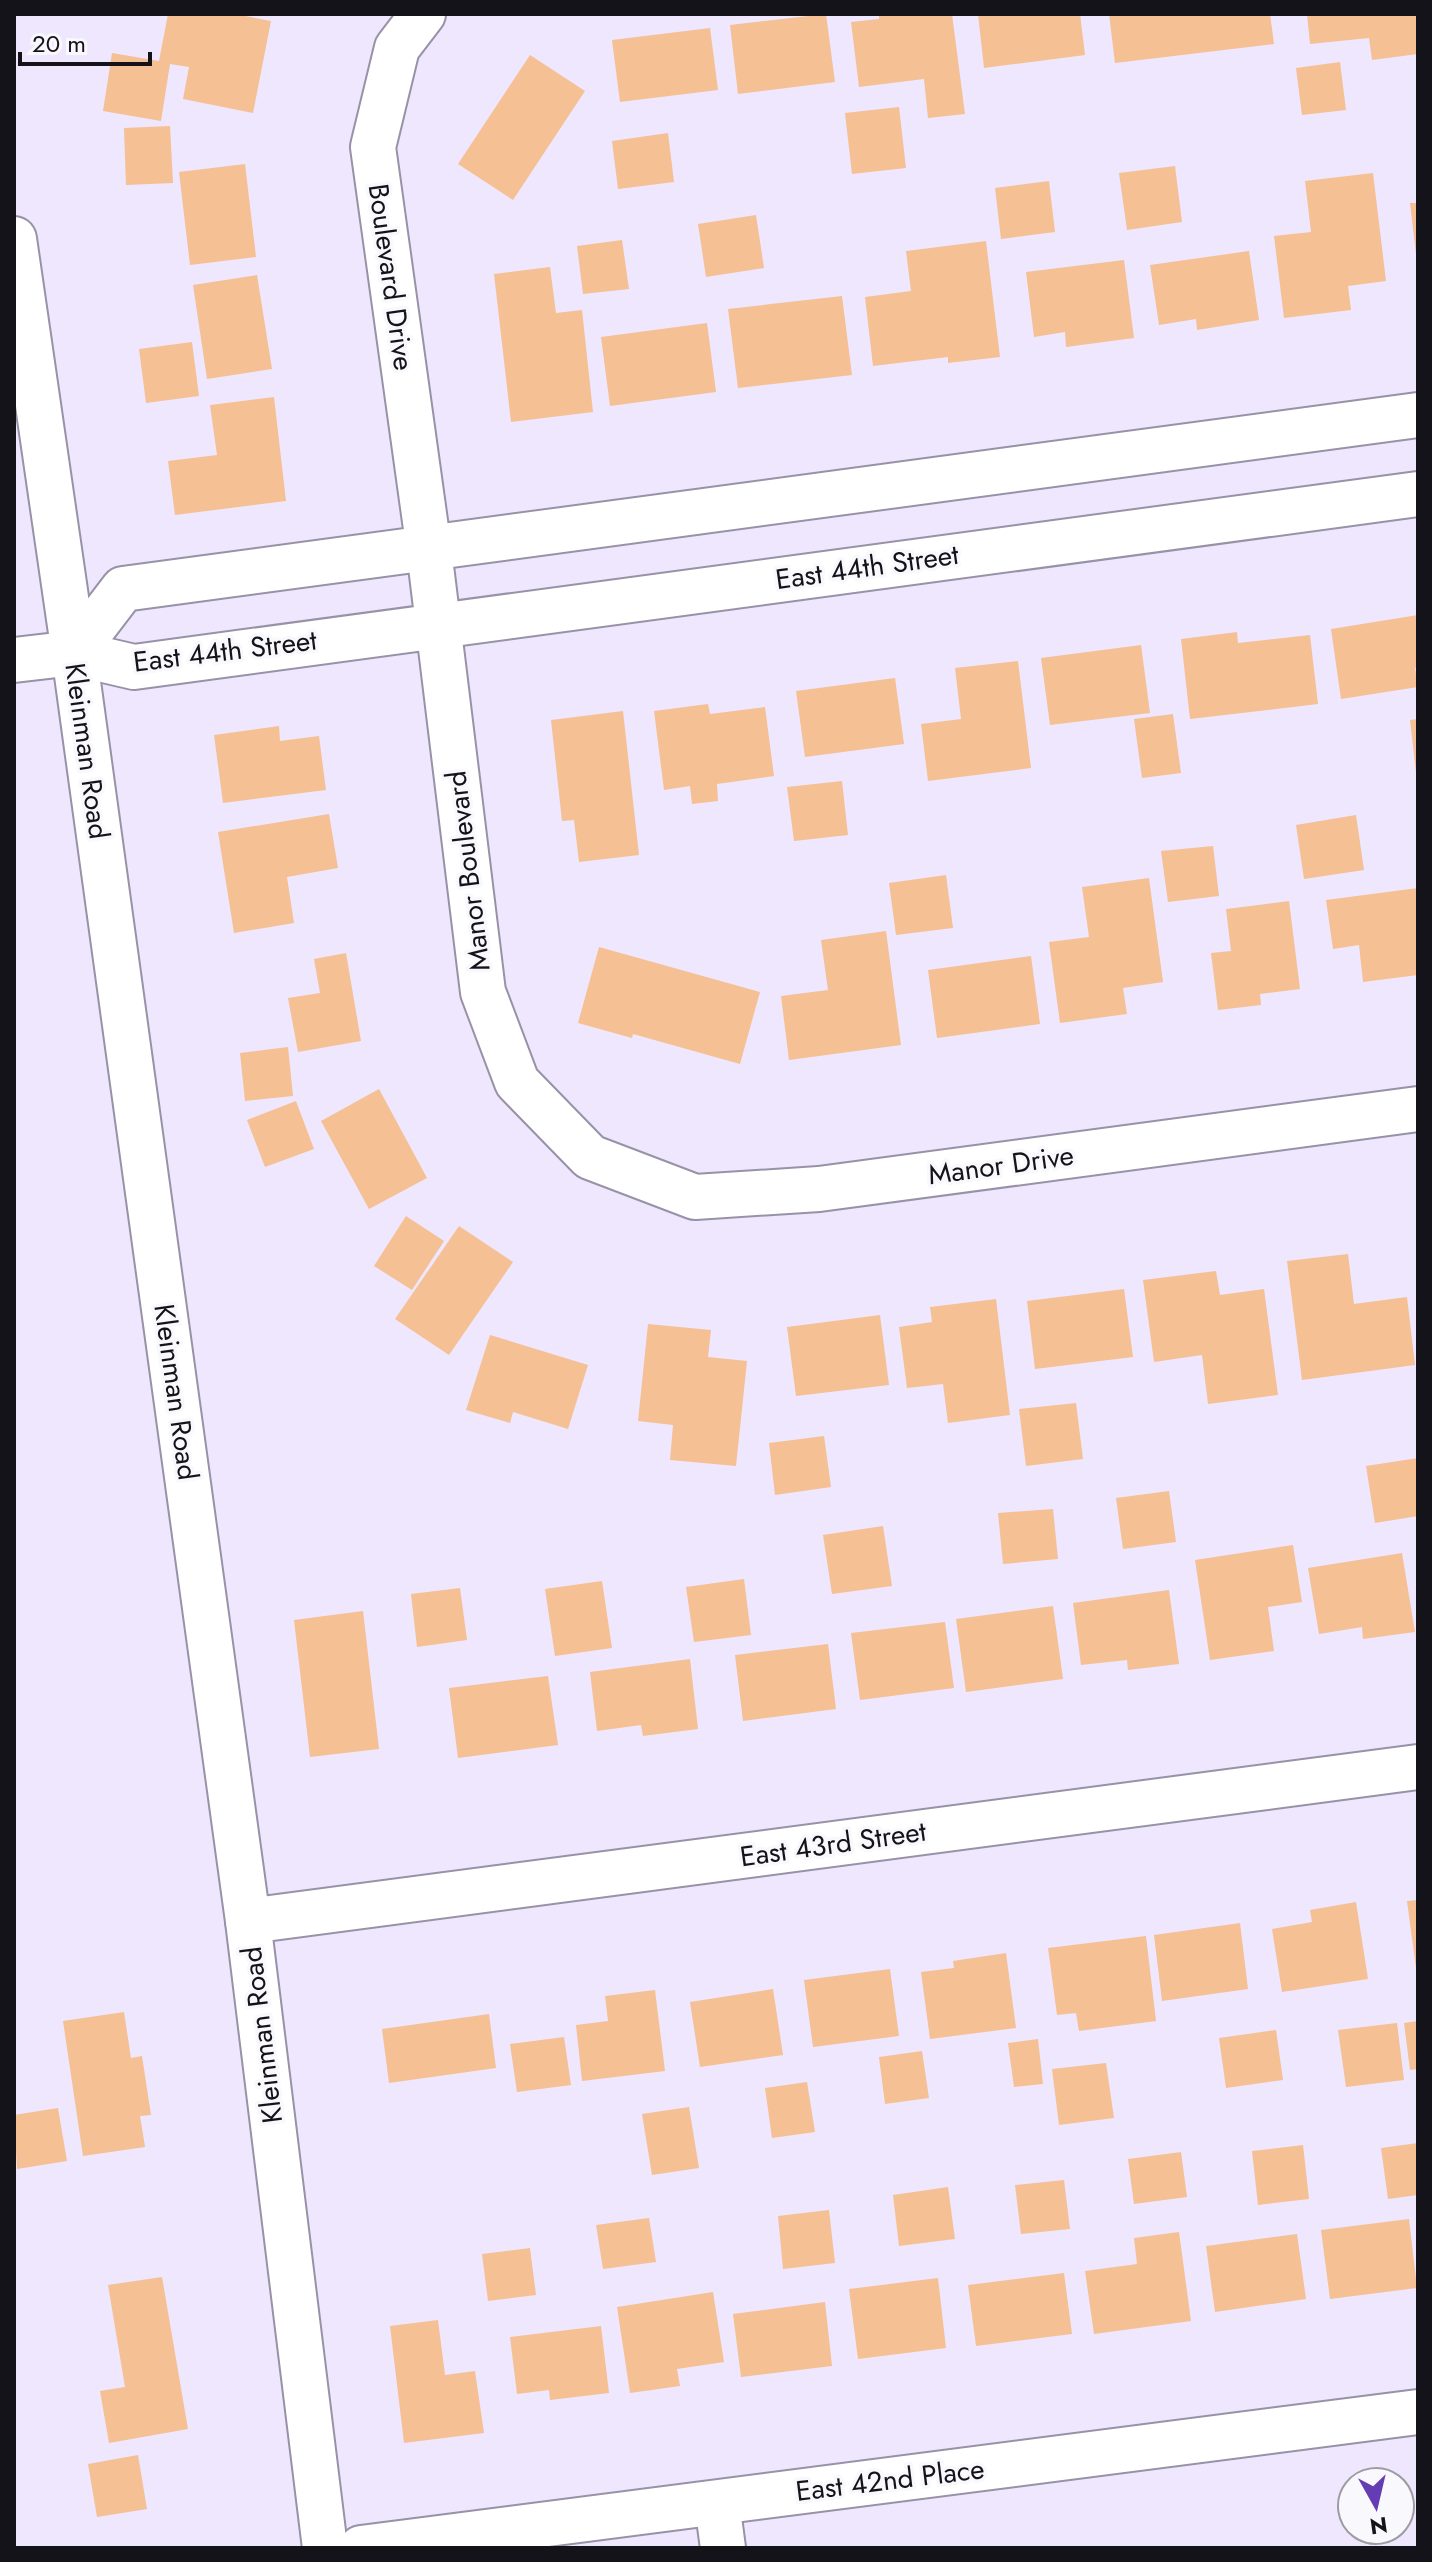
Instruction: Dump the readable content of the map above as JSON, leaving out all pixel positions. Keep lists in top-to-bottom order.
{
  "streets": {
    "street": [
      "Boulevard Drive",
      "East 44th Street",
      "Kleinman Road",
      "Manor Boulevard",
      "Manor Drive",
      "East 43rd Street",
      "East 42nd Place"
    ]
  },
  "crossings": [
    ["Boulevard Drive", "East 44th Street"],
    ["Boulevard Drive", "Manor Boulevard"],
    ["East 44th Street", "Kleinman Road"],
    ["East 44th Street", "Manor Boulevard"],
    ["Kleinman Road", "East 43rd Street"],
    ["Manor Boulevard", "Manor Drive"]
  ],
  "scale_bar": "20 m",
  "north": "bottom"
}
